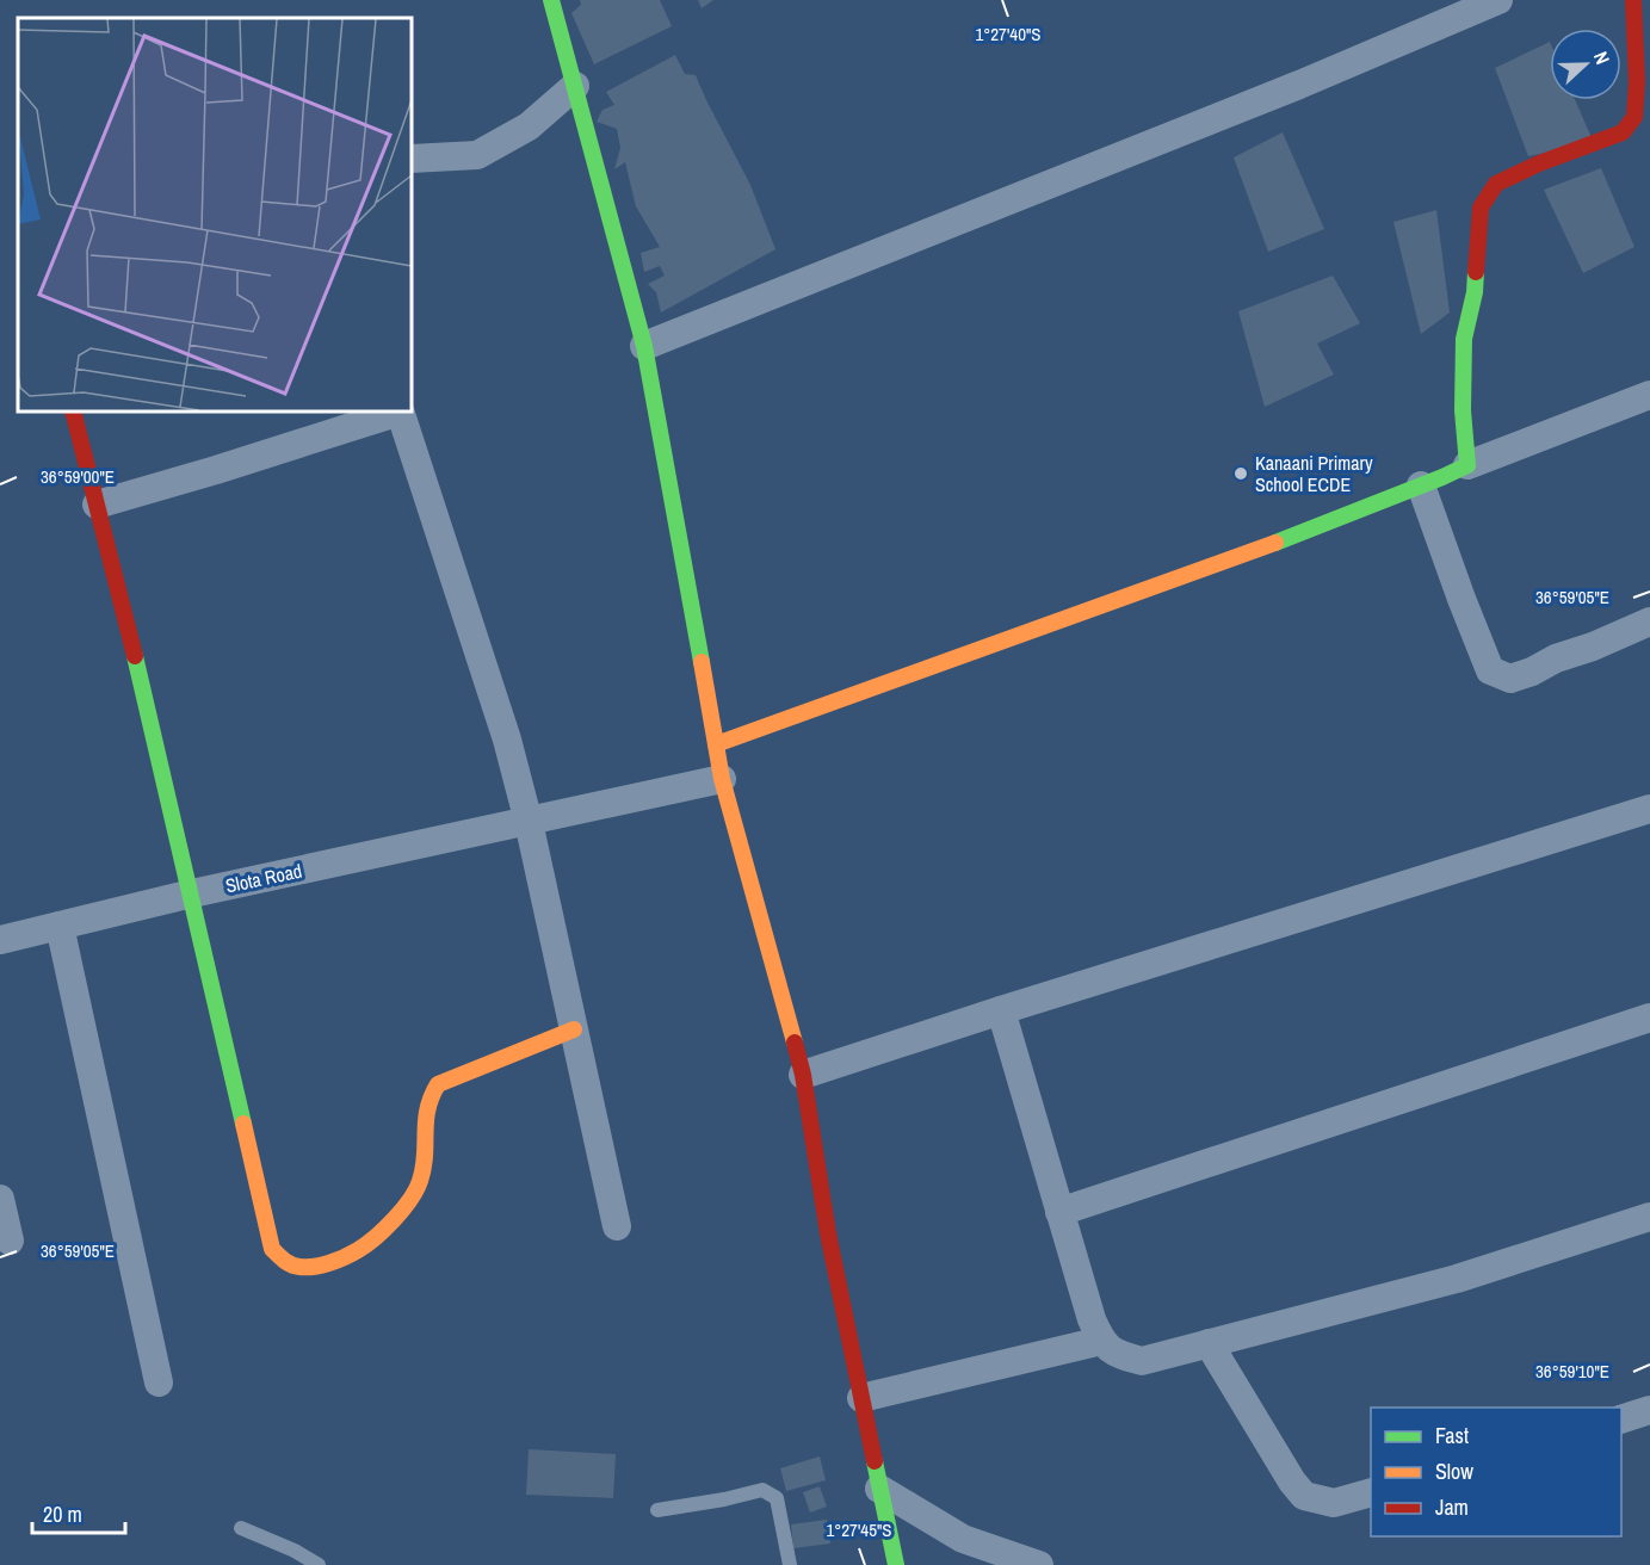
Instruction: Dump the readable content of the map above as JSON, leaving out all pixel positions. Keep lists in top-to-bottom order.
{
  "streets": {
    "street": ["Slota Road"]
  },
  "places": ["Kanaani Primary School ECDE"],
  "legend": ["Fast", "Slow", "Jam"],
  "scale_bar": "20 m",
  "north": "right",
  "coordinates": [
    "1°27'40\"S",
    "36°59'00\"E",
    "36°59'05\"E",
    "36°59'10\"E",
    "1°27'45\"S"
  ]
}
